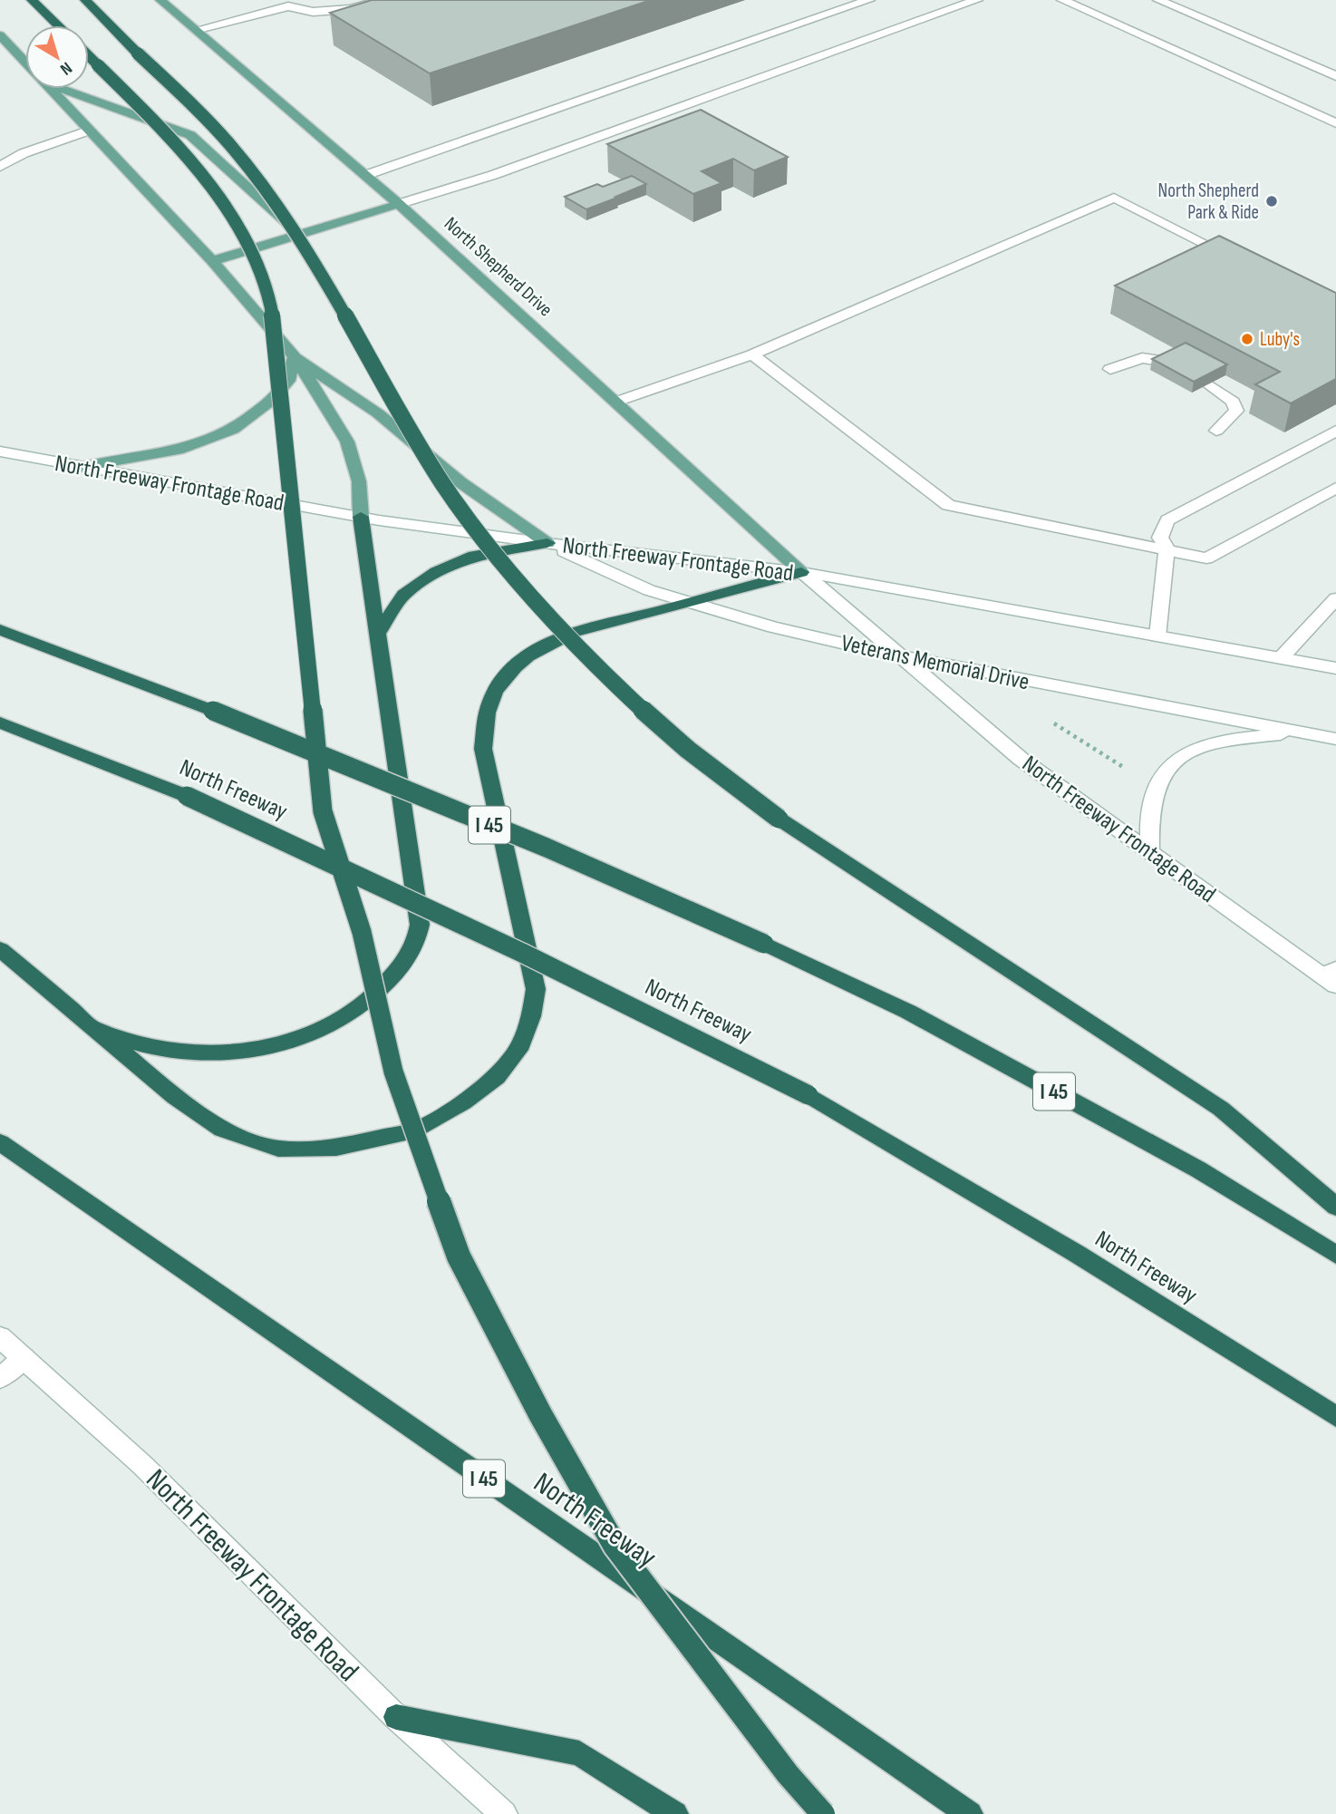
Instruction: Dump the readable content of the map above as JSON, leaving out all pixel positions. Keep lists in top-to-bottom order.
{
  "streets": {
    "highway": ["North Freeway", "I 45"],
    "main road": ["North Shepherd Drive", "North Freeway Frontage Road", "Veterans Memorial Drive"]
  },
  "crossings": [
    ["North Shepherd Drive", "North Freeway Frontage Road"],
    ["North Freeway Frontage Road", "Veterans Memorial Drive"]
  ],
  "places": ["North Shepherd Park & Ride", "Luby's"],
  "north": "bottom right"
}
